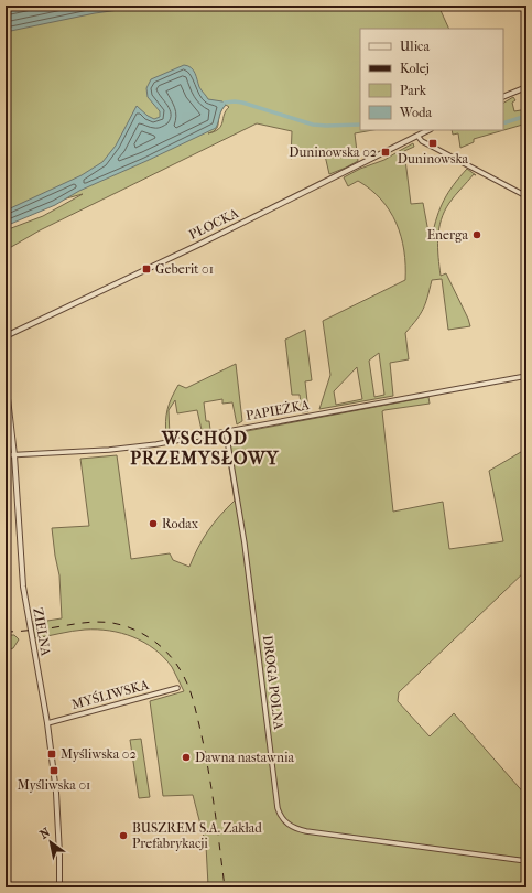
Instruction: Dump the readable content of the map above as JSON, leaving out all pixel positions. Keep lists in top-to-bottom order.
{
  "streets": {
    "street": [
      "PŁOCKA",
      "PAPIEŻKA",
      "ZIELNA",
      "DROGA POLNA",
      "MYŚLIWSKA"
    ]
  },
  "crossings": [
    ["PAPIEŻKA", "ZIELNA"],
    ["PAPIEŻKA", "DROGA POLNA"],
    ["ZIELNA", "MYŚLIWSKA"]
  ],
  "districts": ["WSCHÓD PRZEMYSŁOWY"],
  "places": {
    "transit": [
      "Duninowska",
      "Duninowska 02",
      "Geberit 01",
      "Myśliwska 02",
      "Myśliwska 01"
    ],
    "other": [
      "Energa",
      "Rodax",
      "Dawna nastawnia",
      "BUSZREM S.A. Zakład Prefabrykacji"
    ]
  },
  "legend": [
    "Ulica",
    "Kolej",
    "Park",
    "Woda"
  ],
  "north": "top left"
}
